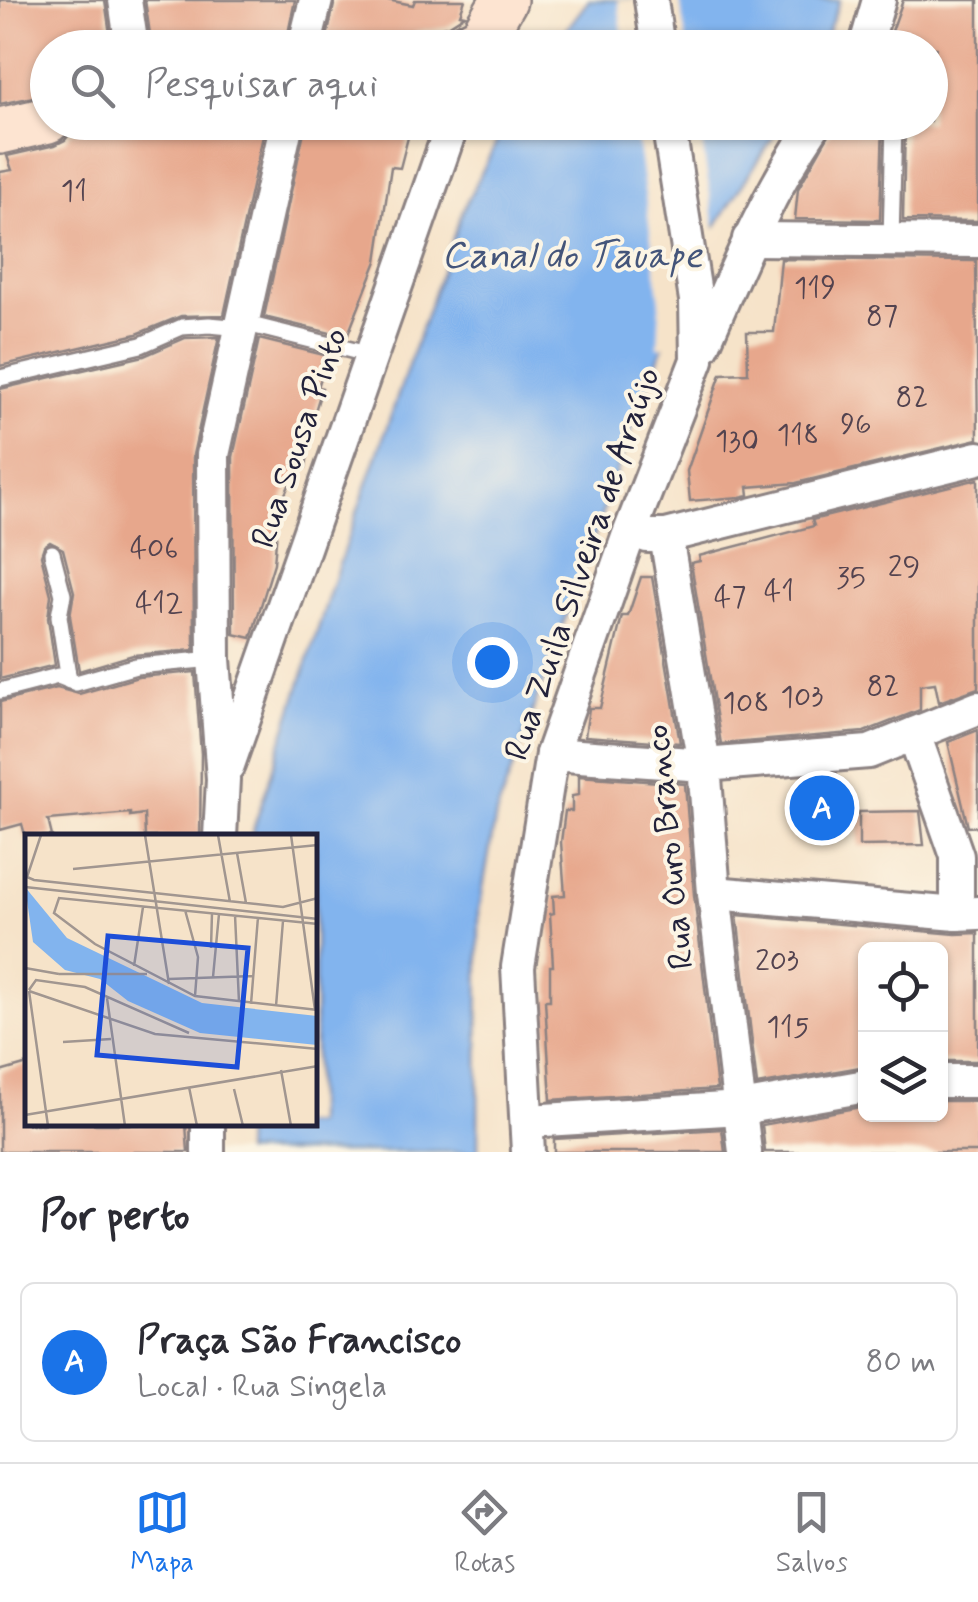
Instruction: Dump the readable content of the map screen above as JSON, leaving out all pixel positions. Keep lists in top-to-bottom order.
{
  "streets": {
    "street": ["Rua Sousa Pinto", "Rua Zuila Silveira de Araújo", "Rua Ouro Branco"]
  },
  "water": ["Canal do Tauape"],
  "house_numbers": [
    "11",
    "119",
    "87",
    "82",
    "96",
    "118",
    "130",
    "406",
    "29",
    "35",
    "41",
    "47",
    "412",
    "82",
    "103",
    "108",
    "203",
    "115"
  ],
  "page": {
    "search": "Pesquisar aqui",
    "pins": "A",
    "heading": "Por perto",
    "list": [
      {
        "mark": "A",
        "name": "Praça São Francisco",
        "note": "Local · Rua Singela",
        "value": "80 m"
      }
    ],
    "nav": ["Mapa", "Rotas", "Salvos"]
  }
}
